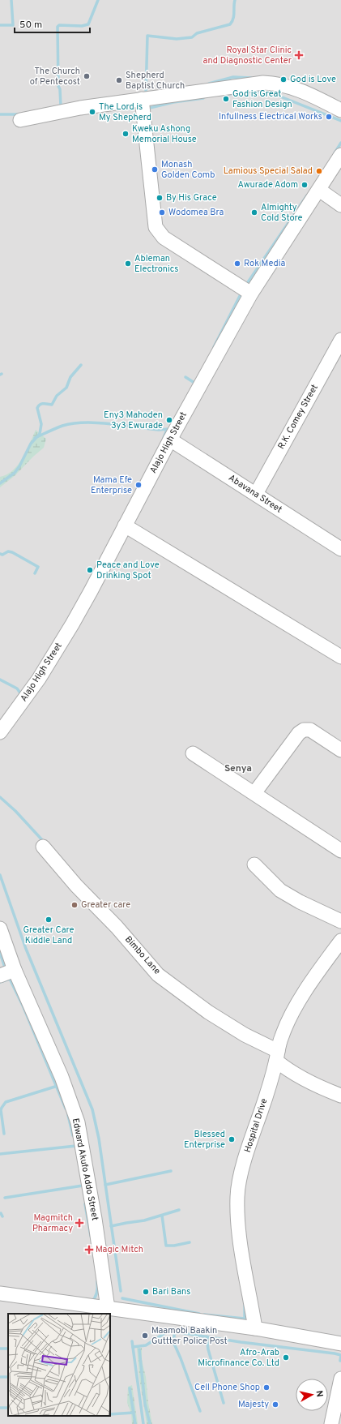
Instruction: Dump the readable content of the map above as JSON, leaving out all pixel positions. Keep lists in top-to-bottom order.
{
  "streets": {
    "street": [
      "R.K. Comey Street",
      "Alajo High Street",
      "Abavana Street",
      "Bimbo Lane",
      "Hospital Drive",
      "Edward Akufo Addo Street"
    ]
  },
  "crossings": [
    ["R.K. Comey Street", "Abavana Street"],
    ["Alajo High Street", "Abavana Street"],
    ["Bimbo Lane", "Hospital Drive"]
  ],
  "districts": ["Senya"],
  "places": {
    "health": ["Royal Star Clinic and Diagnostic Center", "Magmitch Pharmacy", "Magic Mitch"],
    "other": [
      "The Church of Pentecost",
      "God is Love",
      "Shepherd Baptist Church",
      "God is Great Fashion Design",
      "The Lord is My Shepherd",
      "Infullness Electrical Works",
      "Kweku Ashong Memorial House",
      "Monash Golden Comb",
      "Lamious Special Salad",
      "Awurade Adom",
      "By His Grace",
      "Wodomea Bra",
      "Almighty Cold Store",
      "Ableman Electronics",
      "Rok Media",
      "Eny3 Mahoden 3y3 Ewurade",
      "Mama Efe Enterprise",
      "Peace and Love Drinking Spot",
      "Greater care",
      "Greater Care Kiddle Land",
      "Blessed Enterprise",
      "Bari Bans",
      "Maamobi Baakin Guttter Police Post",
      "Afro-Arab Microfinance Co. Ltd",
      "Cell Phone Shop",
      "Majesty"
    ]
  },
  "scale_bar": "50 m",
  "north": "right"
}
